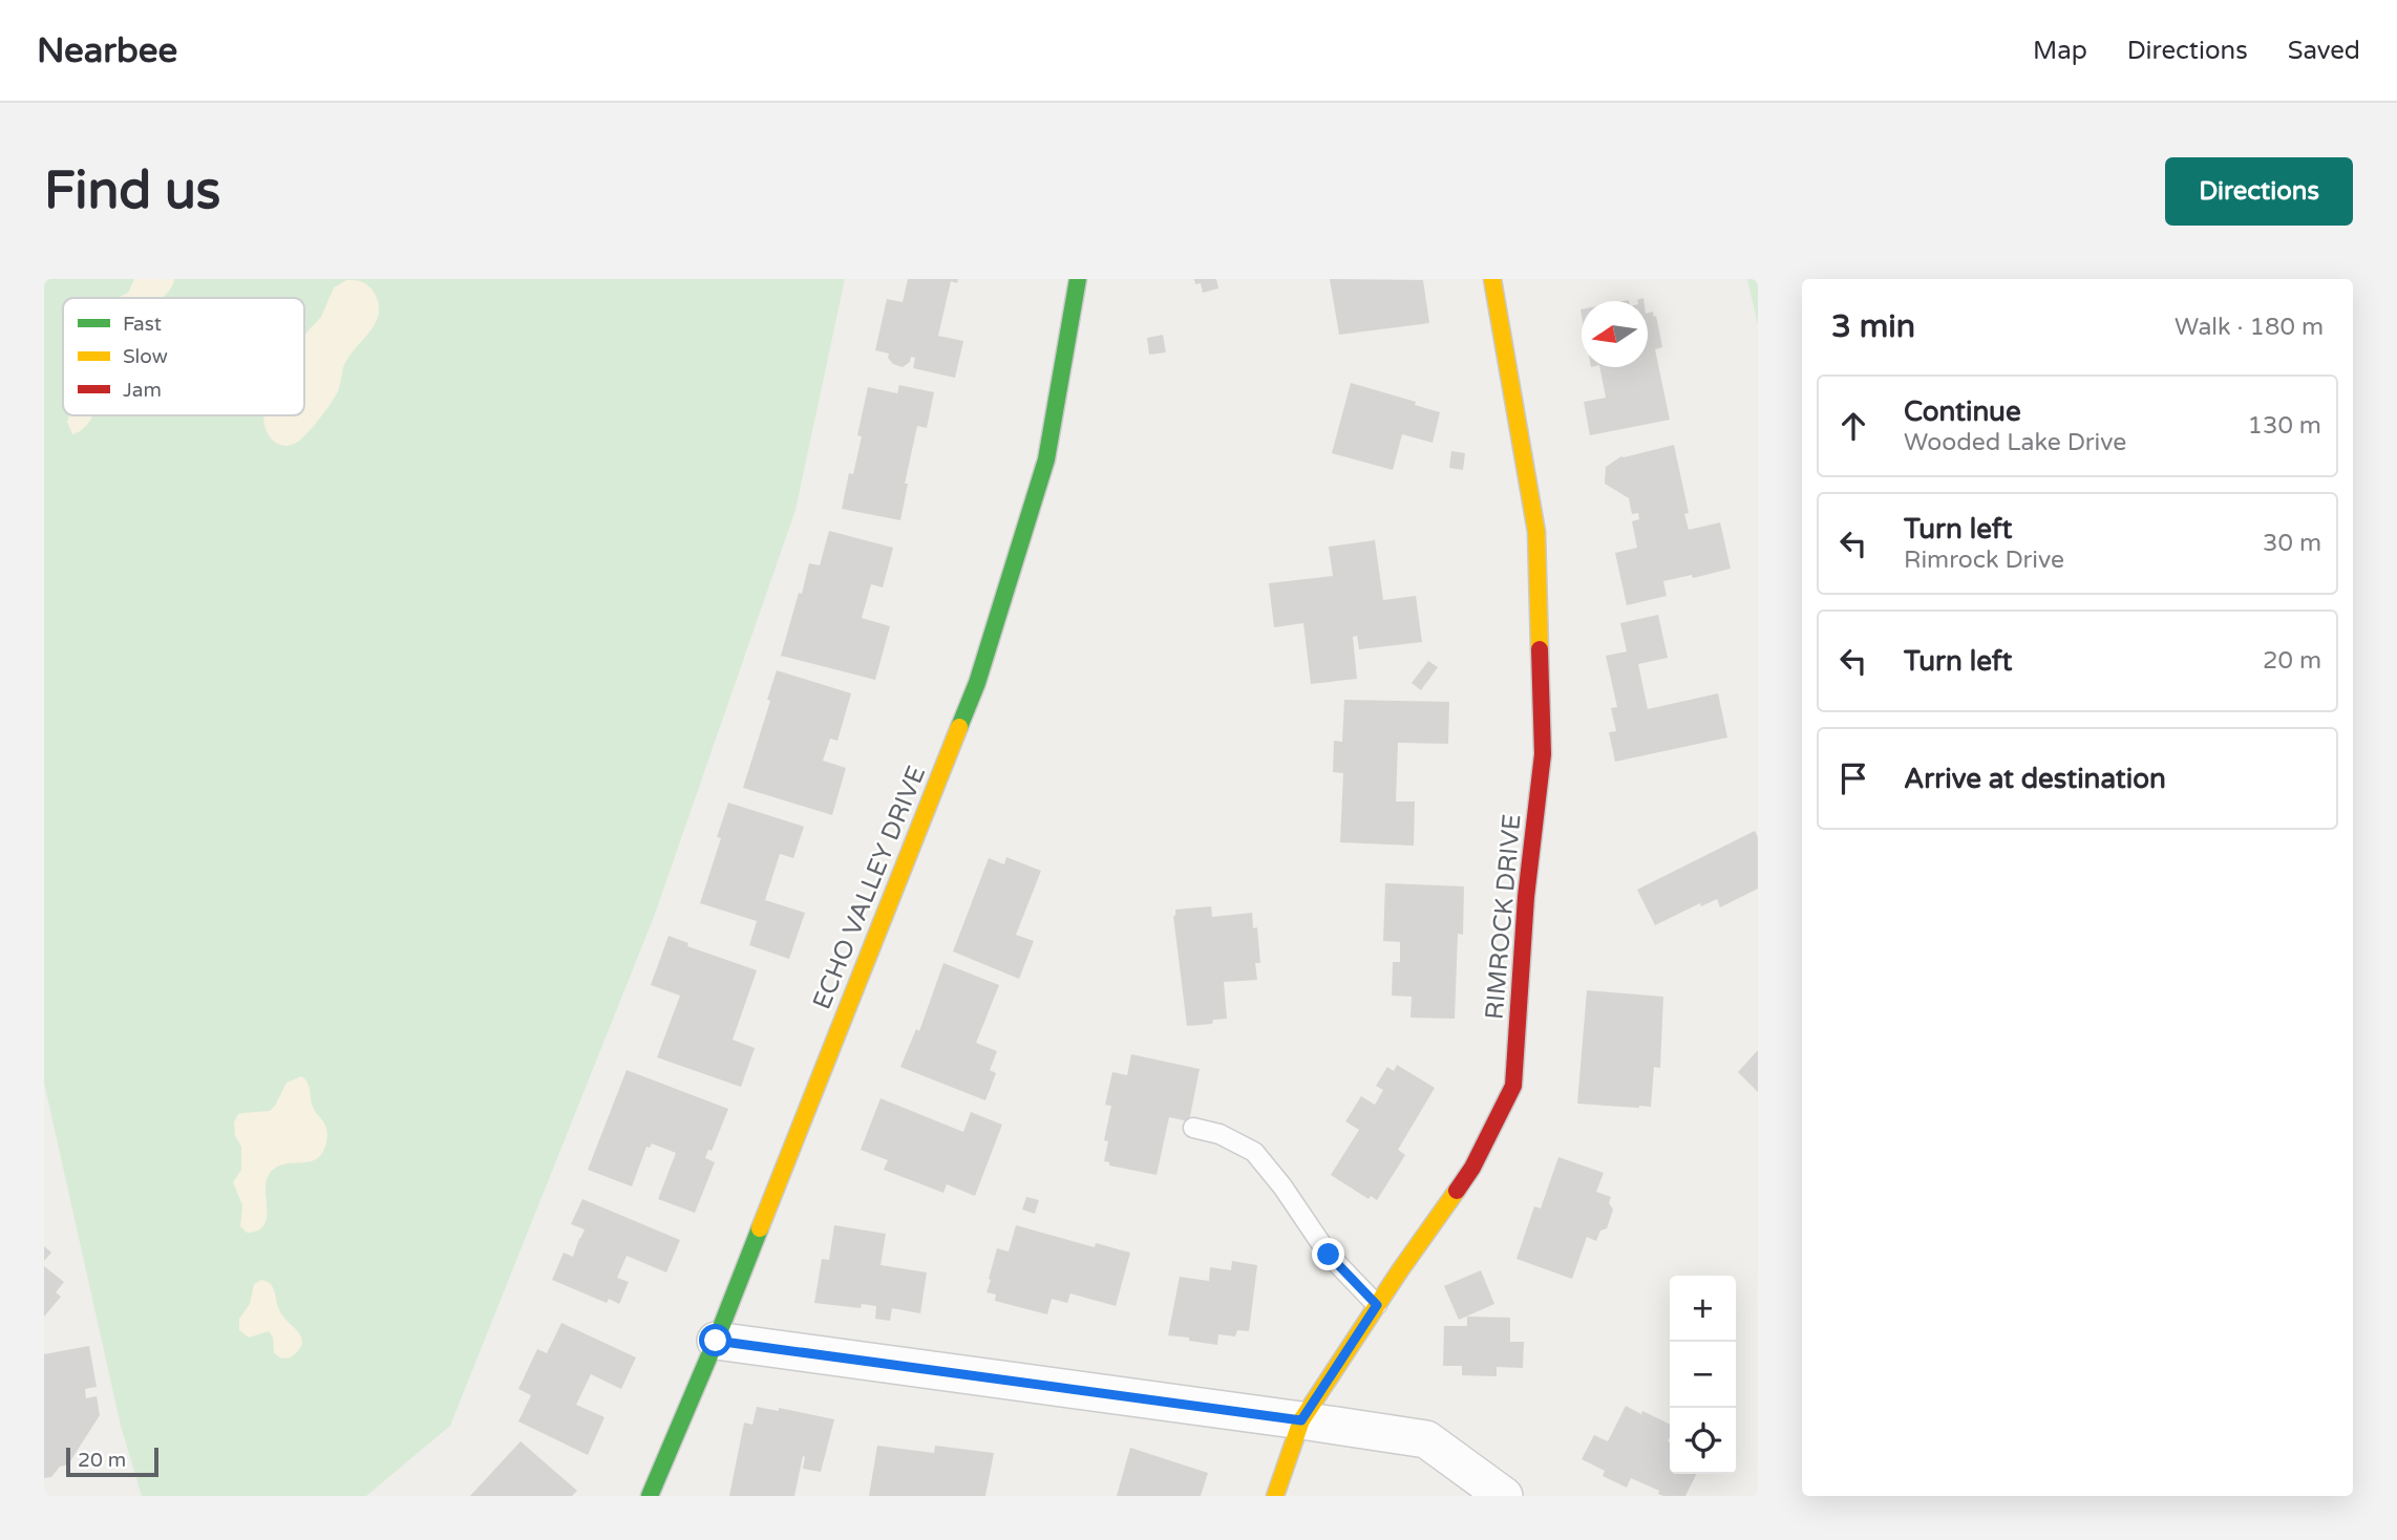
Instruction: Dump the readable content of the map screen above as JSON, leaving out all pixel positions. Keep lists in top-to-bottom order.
{
  "streets": {
    "street": ["ECHO VALLEY DRIVE", "RIMROCK DRIVE"]
  },
  "legend": ["Fast", "Slow", "Jam"],
  "scale_bar": "20 m",
  "north": "left",
  "page": {
    "header": "Nearbee",
    "nav": ["Map", "Directions", "Saved"],
    "buttons": "Directions",
    "title": "Find us",
    "heading": ["3 min", "Walk · 180 m"],
    "list": [
      ["Continue", "Wooded Lake Drive", "130 m"],
      ["Turn left", "Rimrock Drive", "30 m"],
      ["Turn left", "20 m"],
      "Arrive at destination"
    ],
    "map_buttons": ["+", "−"],
    "scale": "20 m"
  }
}
